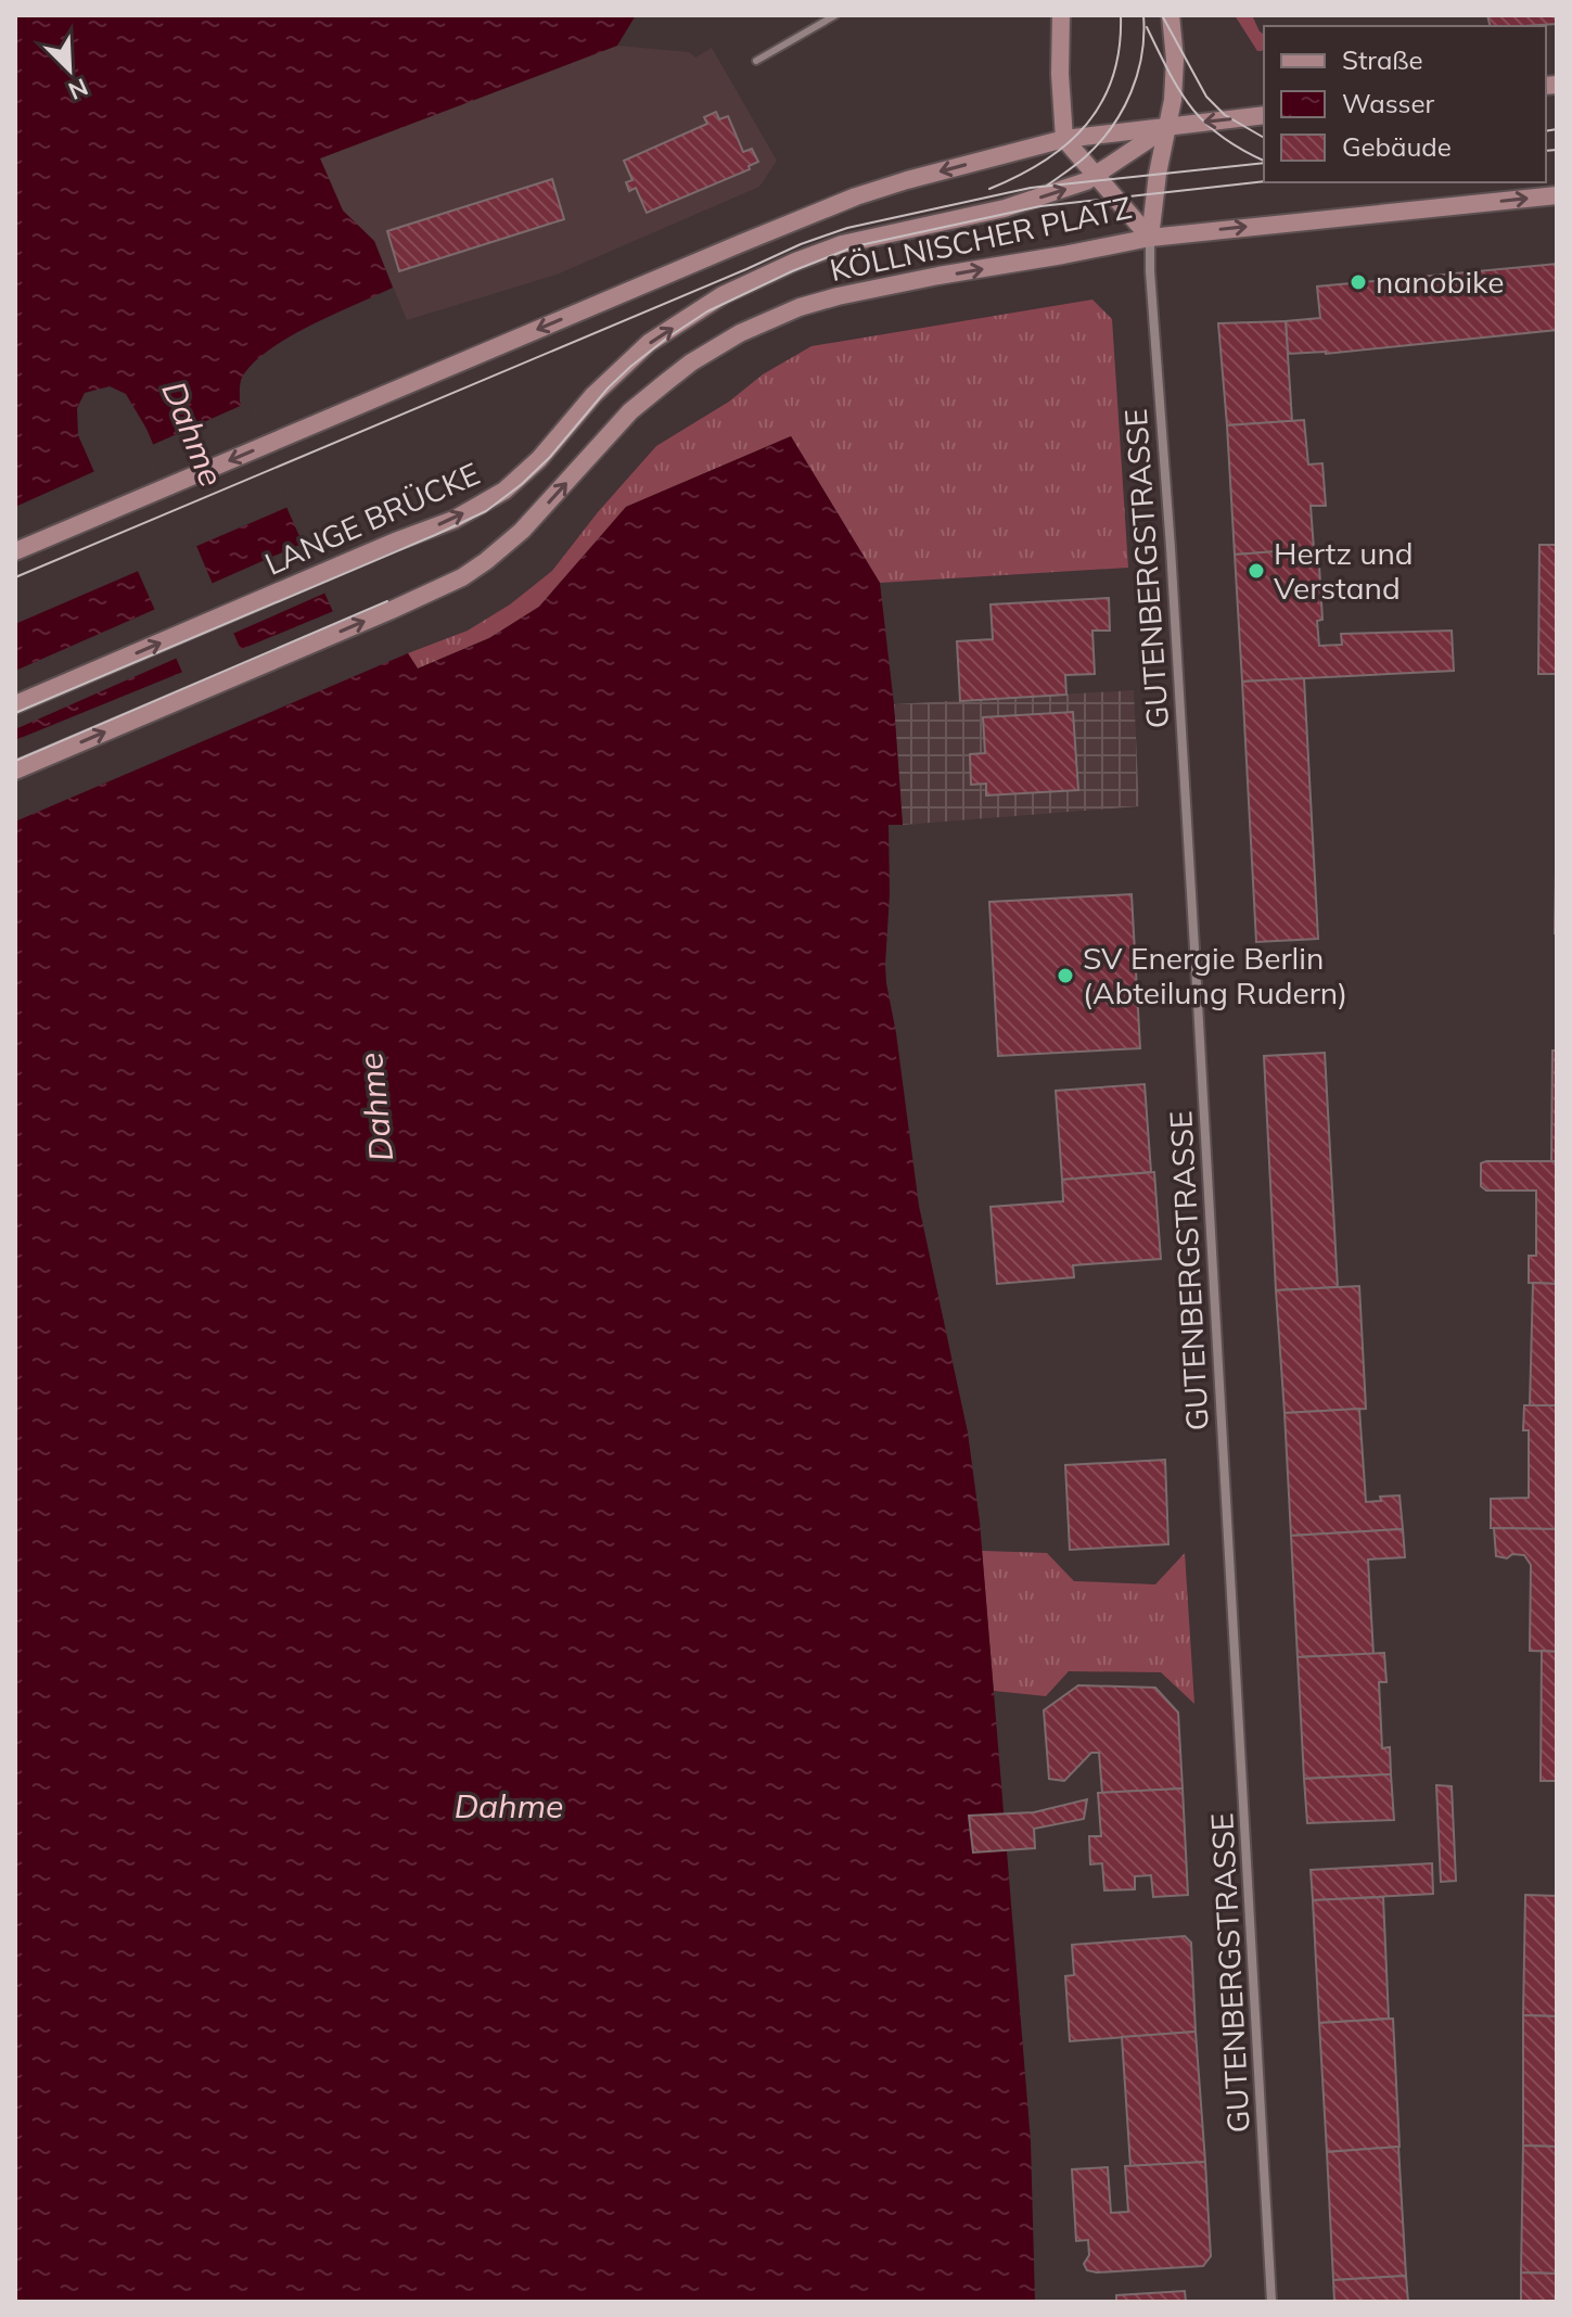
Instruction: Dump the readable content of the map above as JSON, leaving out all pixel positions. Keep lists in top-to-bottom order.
{
  "streets": {
    "main road": ["KÖLLNISCHER PLATZ", "LANGE BRÜCKE"],
    "street": ["GUTENBERGSTRASSE"]
  },
  "crossings": [
    ["KÖLLNISCHER PLATZ", "LANGE BRÜCKE"],
    ["KÖLLNISCHER PLATZ", "GUTENBERGSTRASSE"]
  ],
  "one_way": ["LANGE BRÜCKE"],
  "water": ["Dahme"],
  "places": ["nanobike", "Hertz und Verstand", "SV Energie Berlin (Abteilung Rudern)"],
  "legend": ["Straße", "Wasser", "Gebäude"],
  "north": "bottom right"
}
